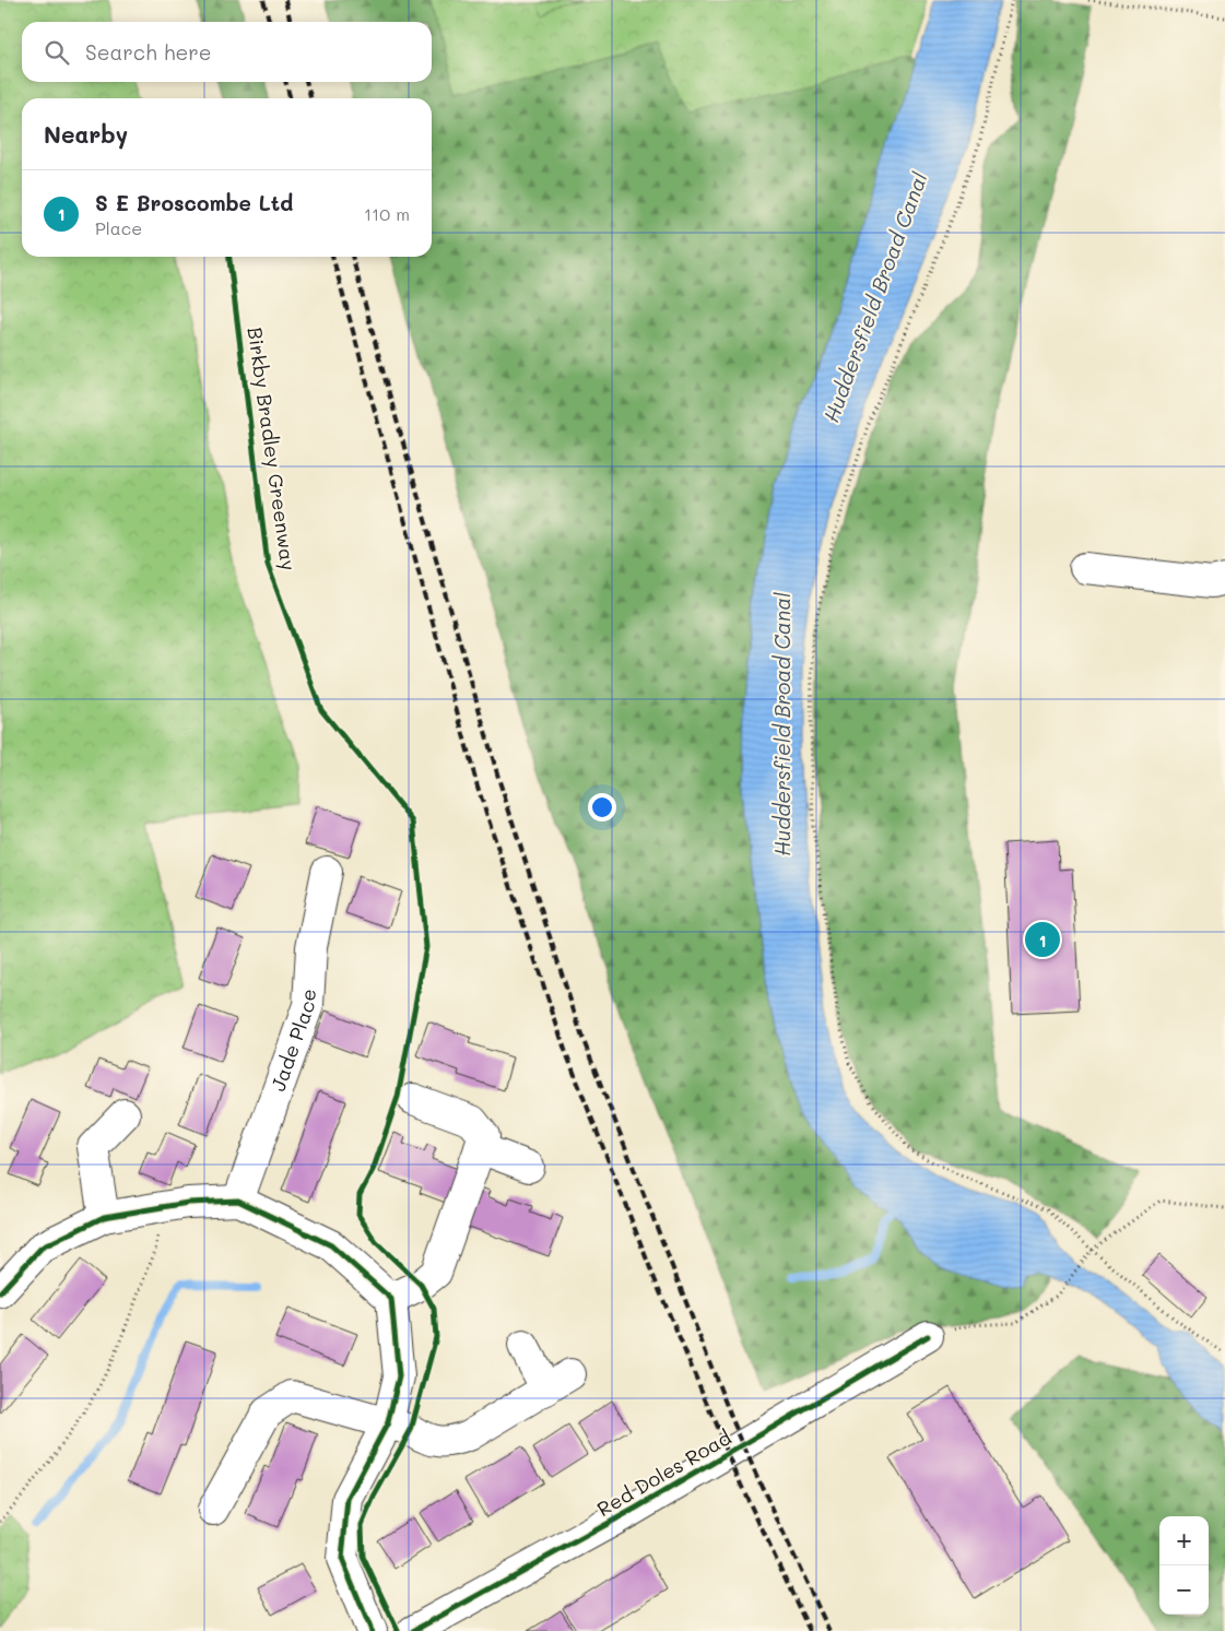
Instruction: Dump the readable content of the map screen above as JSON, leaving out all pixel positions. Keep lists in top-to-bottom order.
{
  "streets": {
    "street": ["Jade Place", "Red Doles Road"],
    "cycle path": ["Birkby Bradley Greenway"]
  },
  "water": ["Huddersfield Broad Canal"],
  "page": {
    "search": "Search here",
    "heading": "Nearby",
    "list": [
      {
        "mark": "1",
        "name": "S E Broscombe Ltd",
        "note": "Place",
        "value": "110 m"
      }
    ],
    "pins": "1",
    "map_buttons": ["+", "−"]
  }
}
